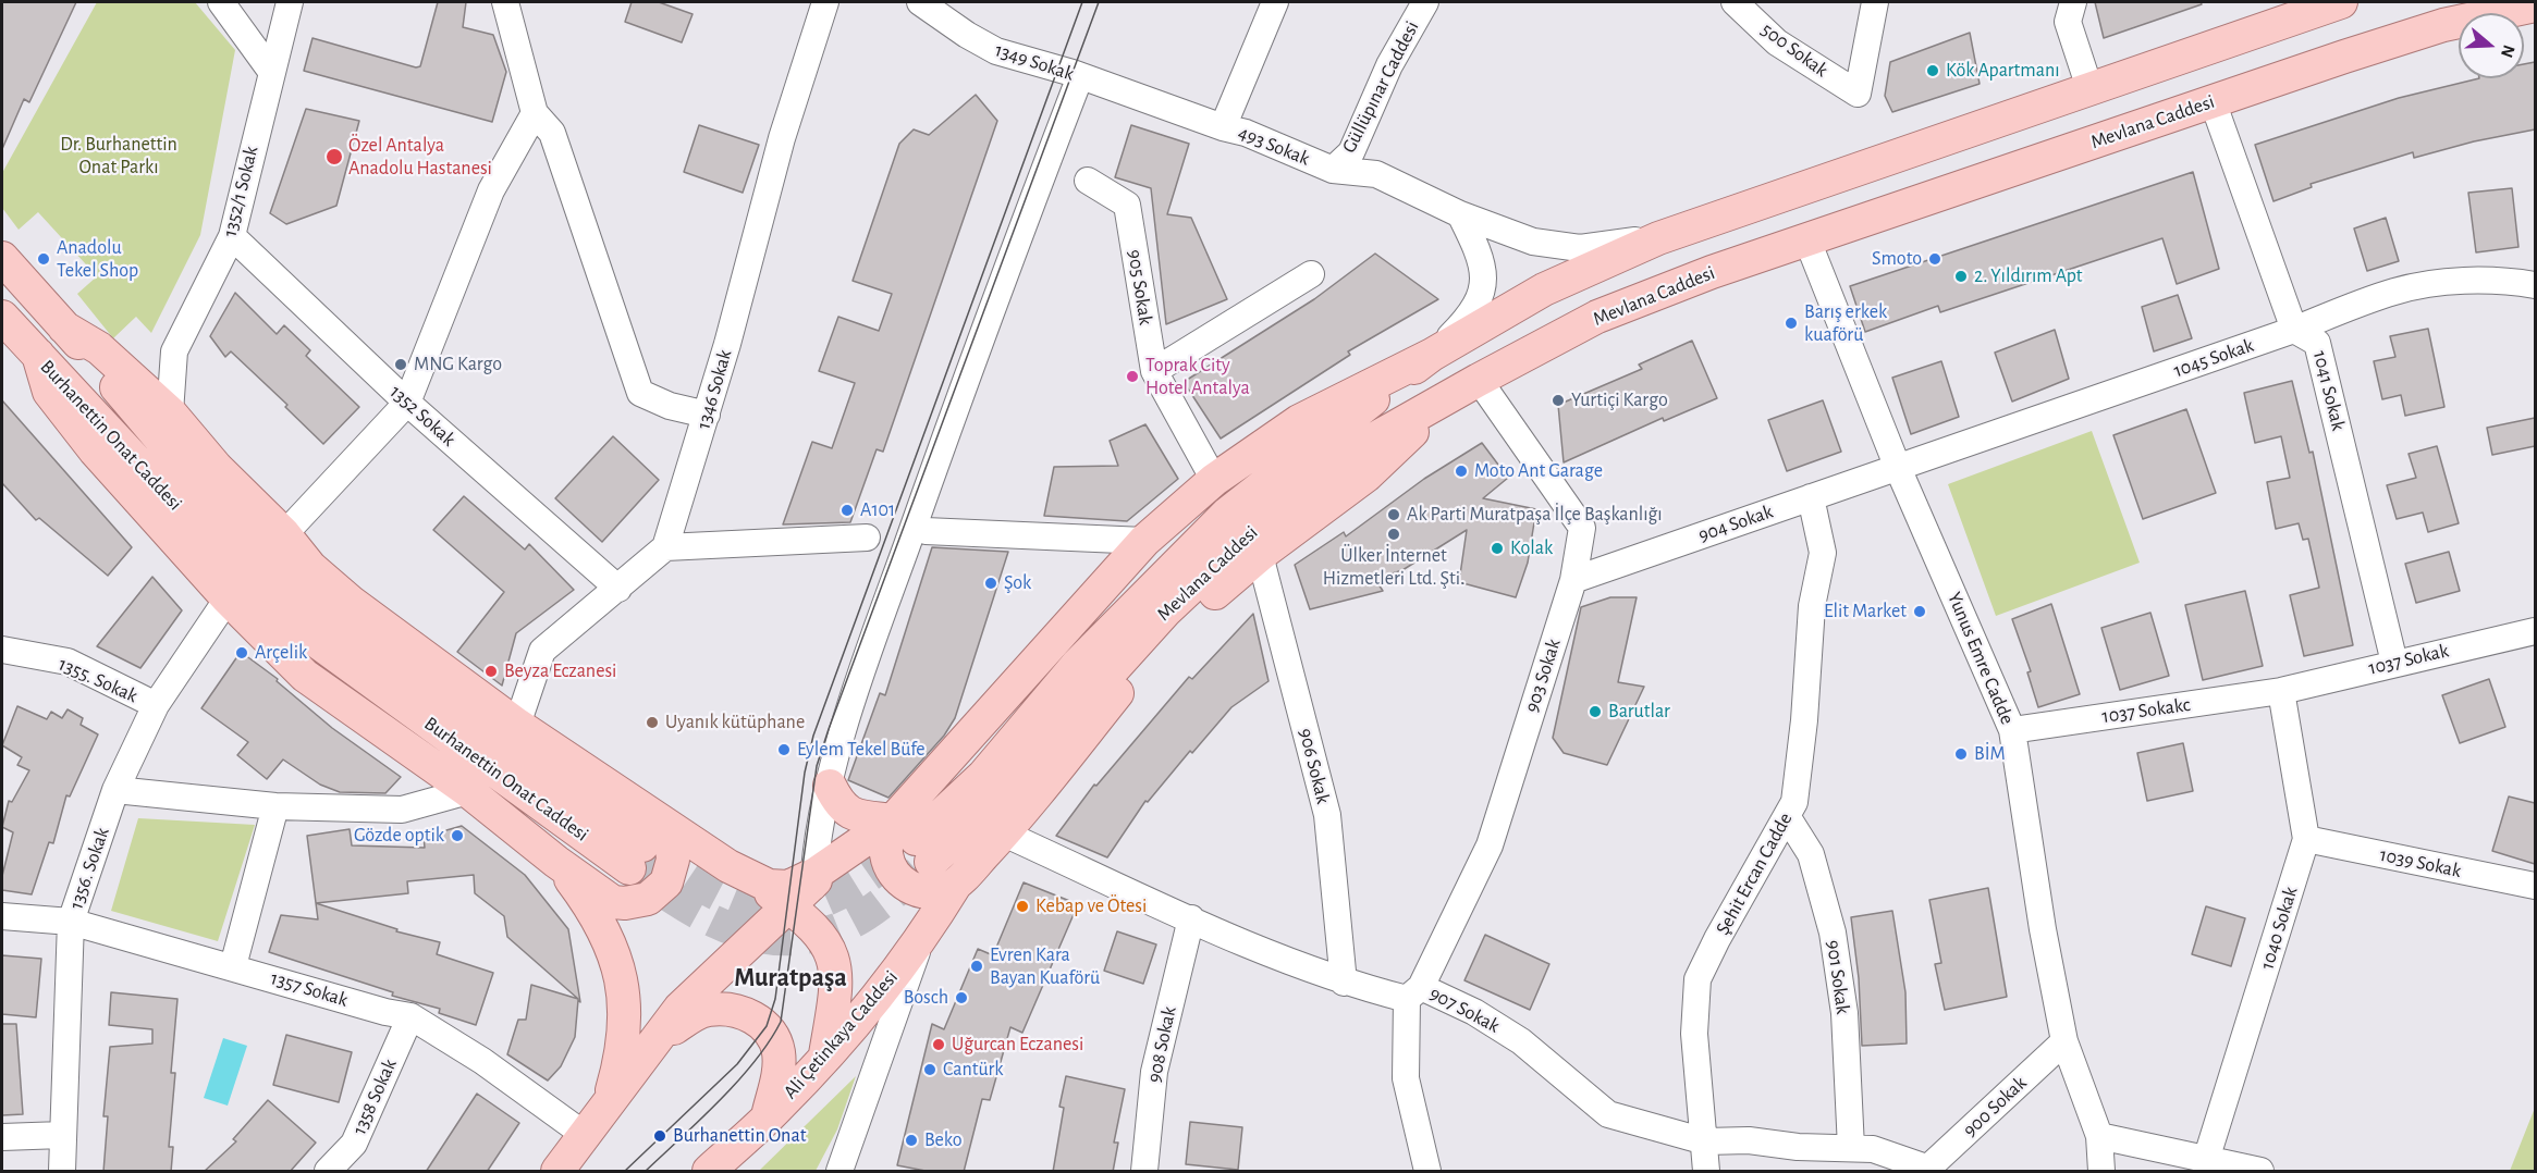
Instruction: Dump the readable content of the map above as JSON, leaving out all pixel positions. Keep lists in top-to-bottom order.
{
  "streets": {
    "main road": ["Mevlana Caddesi", "Burhanettin Onat Caddesi", "Ali Çetinkaya Caddesi"],
    "street": [
      "500 Sokak",
      "1349 Sokak",
      "Güllüpınar Caddesi",
      "493 Sokak",
      "1352/1 Sokak",
      "905 Sokak",
      "1045 Sokak",
      "1346 Sokak",
      "1041 Sokak",
      "1352 Sokak",
      "904 Sokak",
      "Yunus Emre Cadde",
      "1037 Sokak",
      "903 Sokak",
      "1355. Sokak",
      "1037 Sokakc",
      "906 Sokak",
      "1039 Sokak",
      "1356. Sokak",
      "Şehit Ercan Cadde",
      "1040 Sokak",
      "901 Sokak",
      "1357 Sokak",
      "907 Sokak",
      "908 Sokak",
      "1358 Sokak",
      "900 Sokak"
    ]
  },
  "crossings": [
    ["1349 Sokak", "493 Sokak"],
    ["Güllüpınar Caddesi", "493 Sokak"],
    ["Mevlana Caddesi", "493 Sokak"],
    ["Mevlana Caddesi", "1041 Sokak"],
    ["Mevlana Caddesi", "Yunus Emre Cadde"],
    ["Mevlana Caddesi", "903 Sokak"],
    ["Mevlana Caddesi", "Ali Çetinkaya Caddesi"],
    ["1352/1 Sokak", "1352 Sokak"],
    ["1352/1 Sokak", "Burhanettin Onat Caddesi"],
    ["1045 Sokak", "1041 Sokak"],
    ["1045 Sokak", "904 Sokak"],
    ["1045 Sokak", "Yunus Emre Cadde"],
    ["1041 Sokak", "1037 Sokak"],
    ["Burhanettin Onat Caddesi", "1356. Sokak"],
    ["904 Sokak", "Yunus Emre Cadde"],
    ["904 Sokak", "903 Sokak"],
    ["904 Sokak", "Şehit Ercan Cadde"],
    ["Yunus Emre Cadde", "1037 Sokakc"],
    ["Yunus Emre Cadde", "900 Sokak"],
    ["1037 Sokak", "1037 Sokakc"],
    ["1037 Sokak", "1040 Sokak"],
    ["903 Sokak", "907 Sokak"],
    ["1355. Sokak", "1356. Sokak"],
    ["1037 Sokakc", "1040 Sokak"],
    ["906 Sokak", "907 Sokak"],
    ["906 Sokak", "Ali Çetinkaya Caddesi"],
    ["1039 Sokak", "1040 Sokak"],
    ["1356. Sokak", "1357 Sokak"],
    ["Şehit Ercan Cadde", "901 Sokak"],
    ["Şehit Ercan Cadde", "907 Sokak"],
    ["901 Sokak", "907 Sokak"],
    ["1357 Sokak", "1358 Sokak"],
    ["907 Sokak", "Ali Çetinkaya Caddesi"],
    ["907 Sokak", "908 Sokak"],
    ["907 Sokak", "900 Sokak"]
  ],
  "districts": ["Muratpaşa"],
  "parks": ["Dr. Burhanettin Onat Parkı"],
  "places": [
    "Kök Apartmanı",
    "Özel Antalya Anadolu Hastanesi",
    "Anadolu Tekel Shop",
    "Smoto",
    "2. Yıldırım Apt",
    "Barış erkek kuaförü",
    "MNG Kargo",
    "Toprak City Hotel Antalya",
    "Yurtiçi Kargo",
    "Moto Ant Garage",
    "A101",
    "Ak Parti Muratpaşa İlçe Başkanlığı",
    "Ülker İnternet Hizmetleri Ltd. Şti.",
    "Kolak",
    "Şok",
    "Elit Market",
    "Arçelik",
    "Beyza Eczanesi",
    "Barutlar",
    "Uyanık kütüphane",
    "Eylem Tekel Büfe",
    "BİM",
    "Gözde optik",
    "Kebap ve Ötesi",
    "Evren Kara Bayan Kuaförü",
    "Bosch",
    "Uğurcan Eczanesi",
    "Cantürk",
    "Burhanettin Onat",
    "Beko"
  ],
  "north": "right"
}
